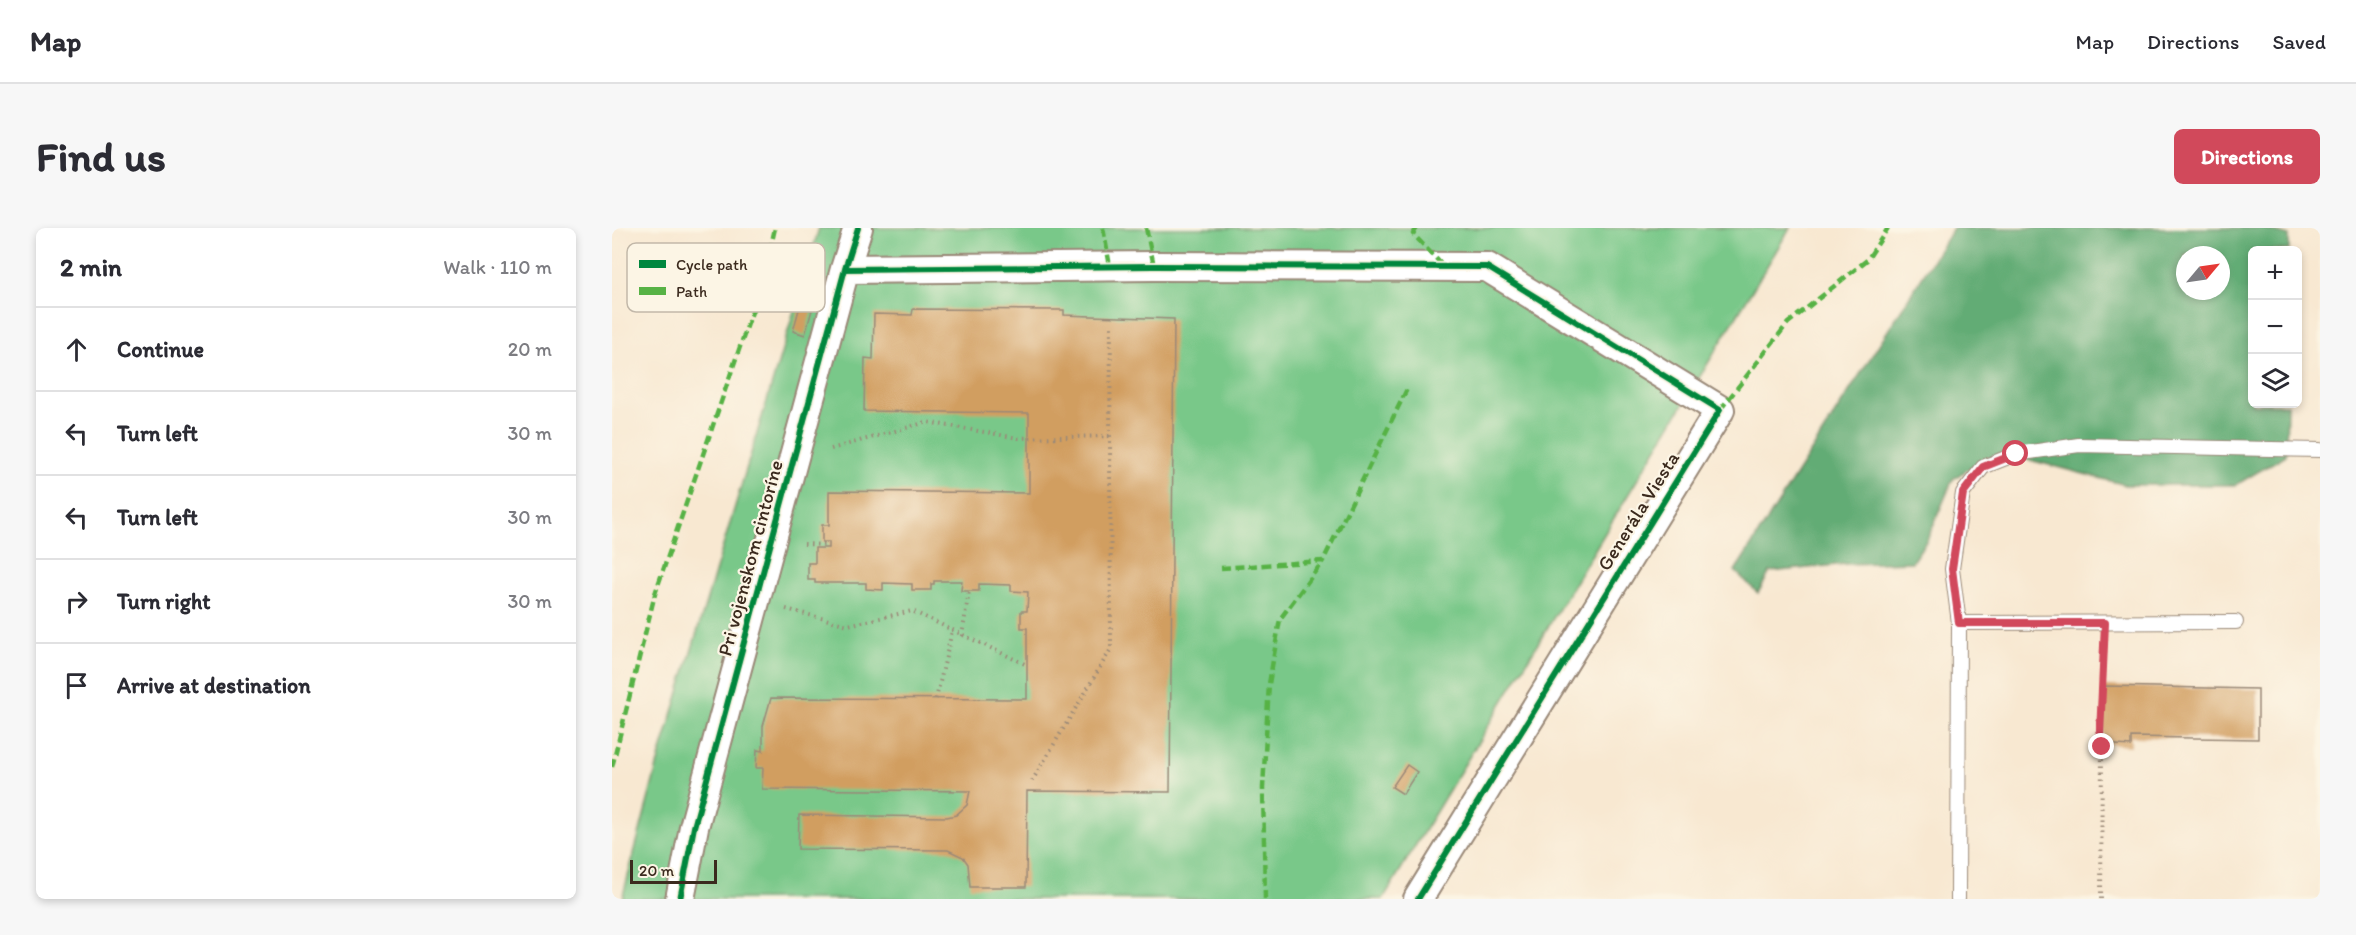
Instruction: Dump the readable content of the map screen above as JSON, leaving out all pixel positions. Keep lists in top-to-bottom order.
{
  "streets": {
    "street": ["Generála Viesta", "Pri vojenskom cintoríne"]
  },
  "crossings": [
    ["Generála Viesta", "Pri vojenskom cintoríne"]
  ],
  "legend": ["Cycle path", "Path"],
  "scale_bar": "20 m",
  "north": "top right",
  "page": {
    "header": "Map",
    "nav": ["Map", "Directions", "Saved"],
    "buttons": "Directions",
    "title": "Find us",
    "heading": ["2 min", "Walk · 110 m"],
    "map_buttons": ["+", "−"],
    "list": [
      ["Continue", "20 m"],
      ["Turn left", "30 m"],
      ["Turn left", "30 m"],
      ["Turn right", "30 m"],
      "Arrive at destination"
    ],
    "scale": "20 m"
  }
}
